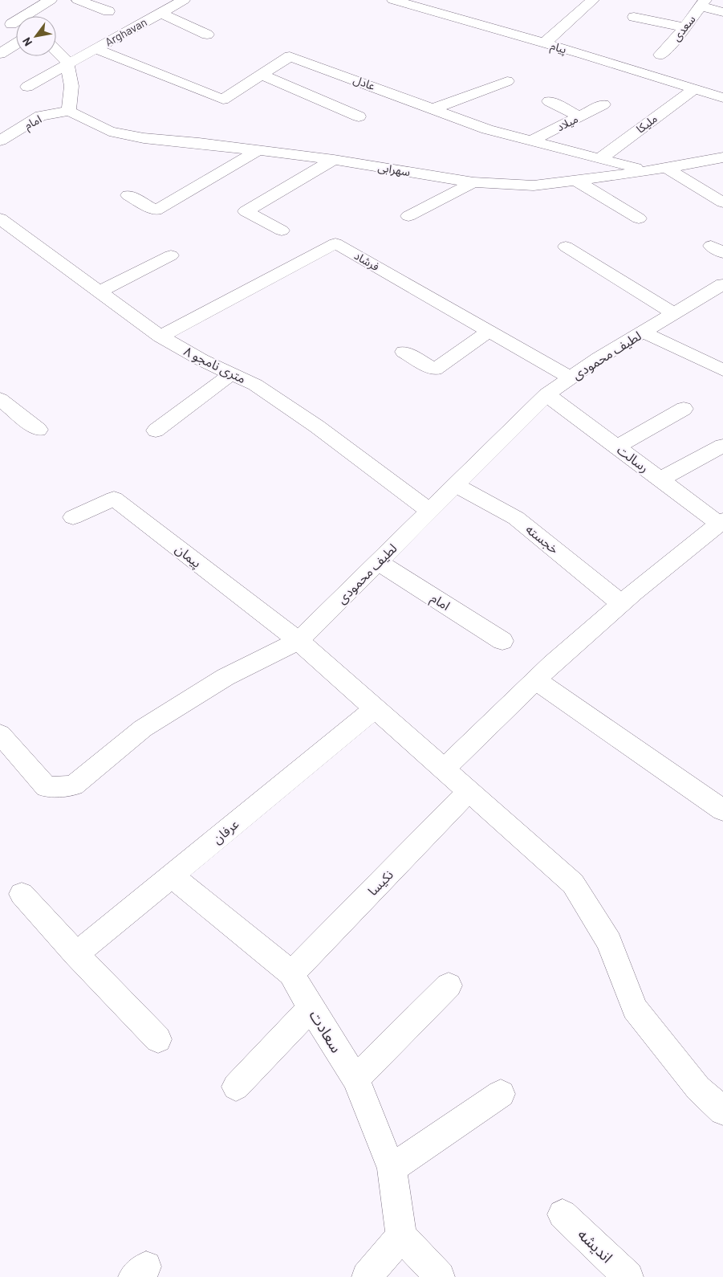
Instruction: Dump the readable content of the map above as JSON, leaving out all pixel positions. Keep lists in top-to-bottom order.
{
  "streets": {
    "street": [
      "سعدی",
      "Arghavan",
      "پیام",
      "عادل",
      "امام",
      "میلاد",
      "ملیکا",
      "سهرابی",
      "فرشاد",
      "لطیف محمودی",
      "۸ متری نامجو",
      "رسالت",
      "خجسته",
      "پیمان",
      "عرفان",
      "نکیسا",
      "سعادت",
      "اندیشه"
    ]
  },
  "crossings": [
    ["Arghavan", "عادل"],
    ["پیام", "ملیکا"],
    ["عادل", "میلاد"],
    ["عادل", "ملیکا"],
    ["عادل", "سهرابی"],
    ["امام", "سهرابی"],
    ["امام", "لطیف محمودی"],
    ["فرشاد", "لطیف محمودی"],
    ["فرشاد", "۸ متری نامجو"],
    ["لطیف محمودی", "۸ متری نامجو"],
    ["لطیف محمودی", "رسالت"],
    ["لطیف محمودی", "خجسته"],
    ["لطیف محمودی", "پیمان"],
    ["عرفان", "سعادت"],
    ["نکیسا", "سعادت"]
  ],
  "north": "bottom left"
}
